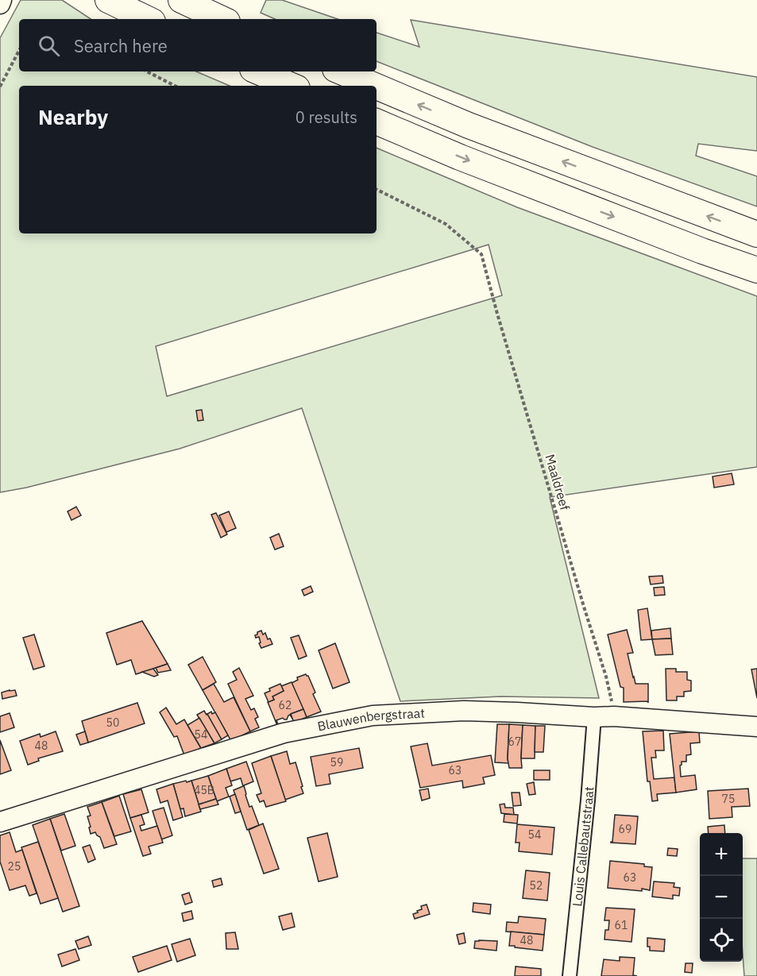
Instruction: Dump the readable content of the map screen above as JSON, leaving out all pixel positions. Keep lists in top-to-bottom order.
{
  "streets": {
    "street": ["Blauwenbergstraat", "Louis Callebautstraat"],
    "path": ["Maaldreef"]
  },
  "crossings": [
    ["Maaldreef", "Blauwenbergstraat"],
    ["Blauwenbergstraat", "Louis Callebautstraat"]
  ],
  "house_numbers": [
    "62",
    "50",
    "54",
    "67",
    "48",
    "59",
    "63",
    "45B",
    "75",
    "69",
    "54",
    "25",
    "63",
    "52",
    "61",
    "48"
  ],
  "page": {
    "search": "Search here",
    "heading": ["Nearby", "0 results"],
    "map_buttons": ["+", "−"]
  }
}
